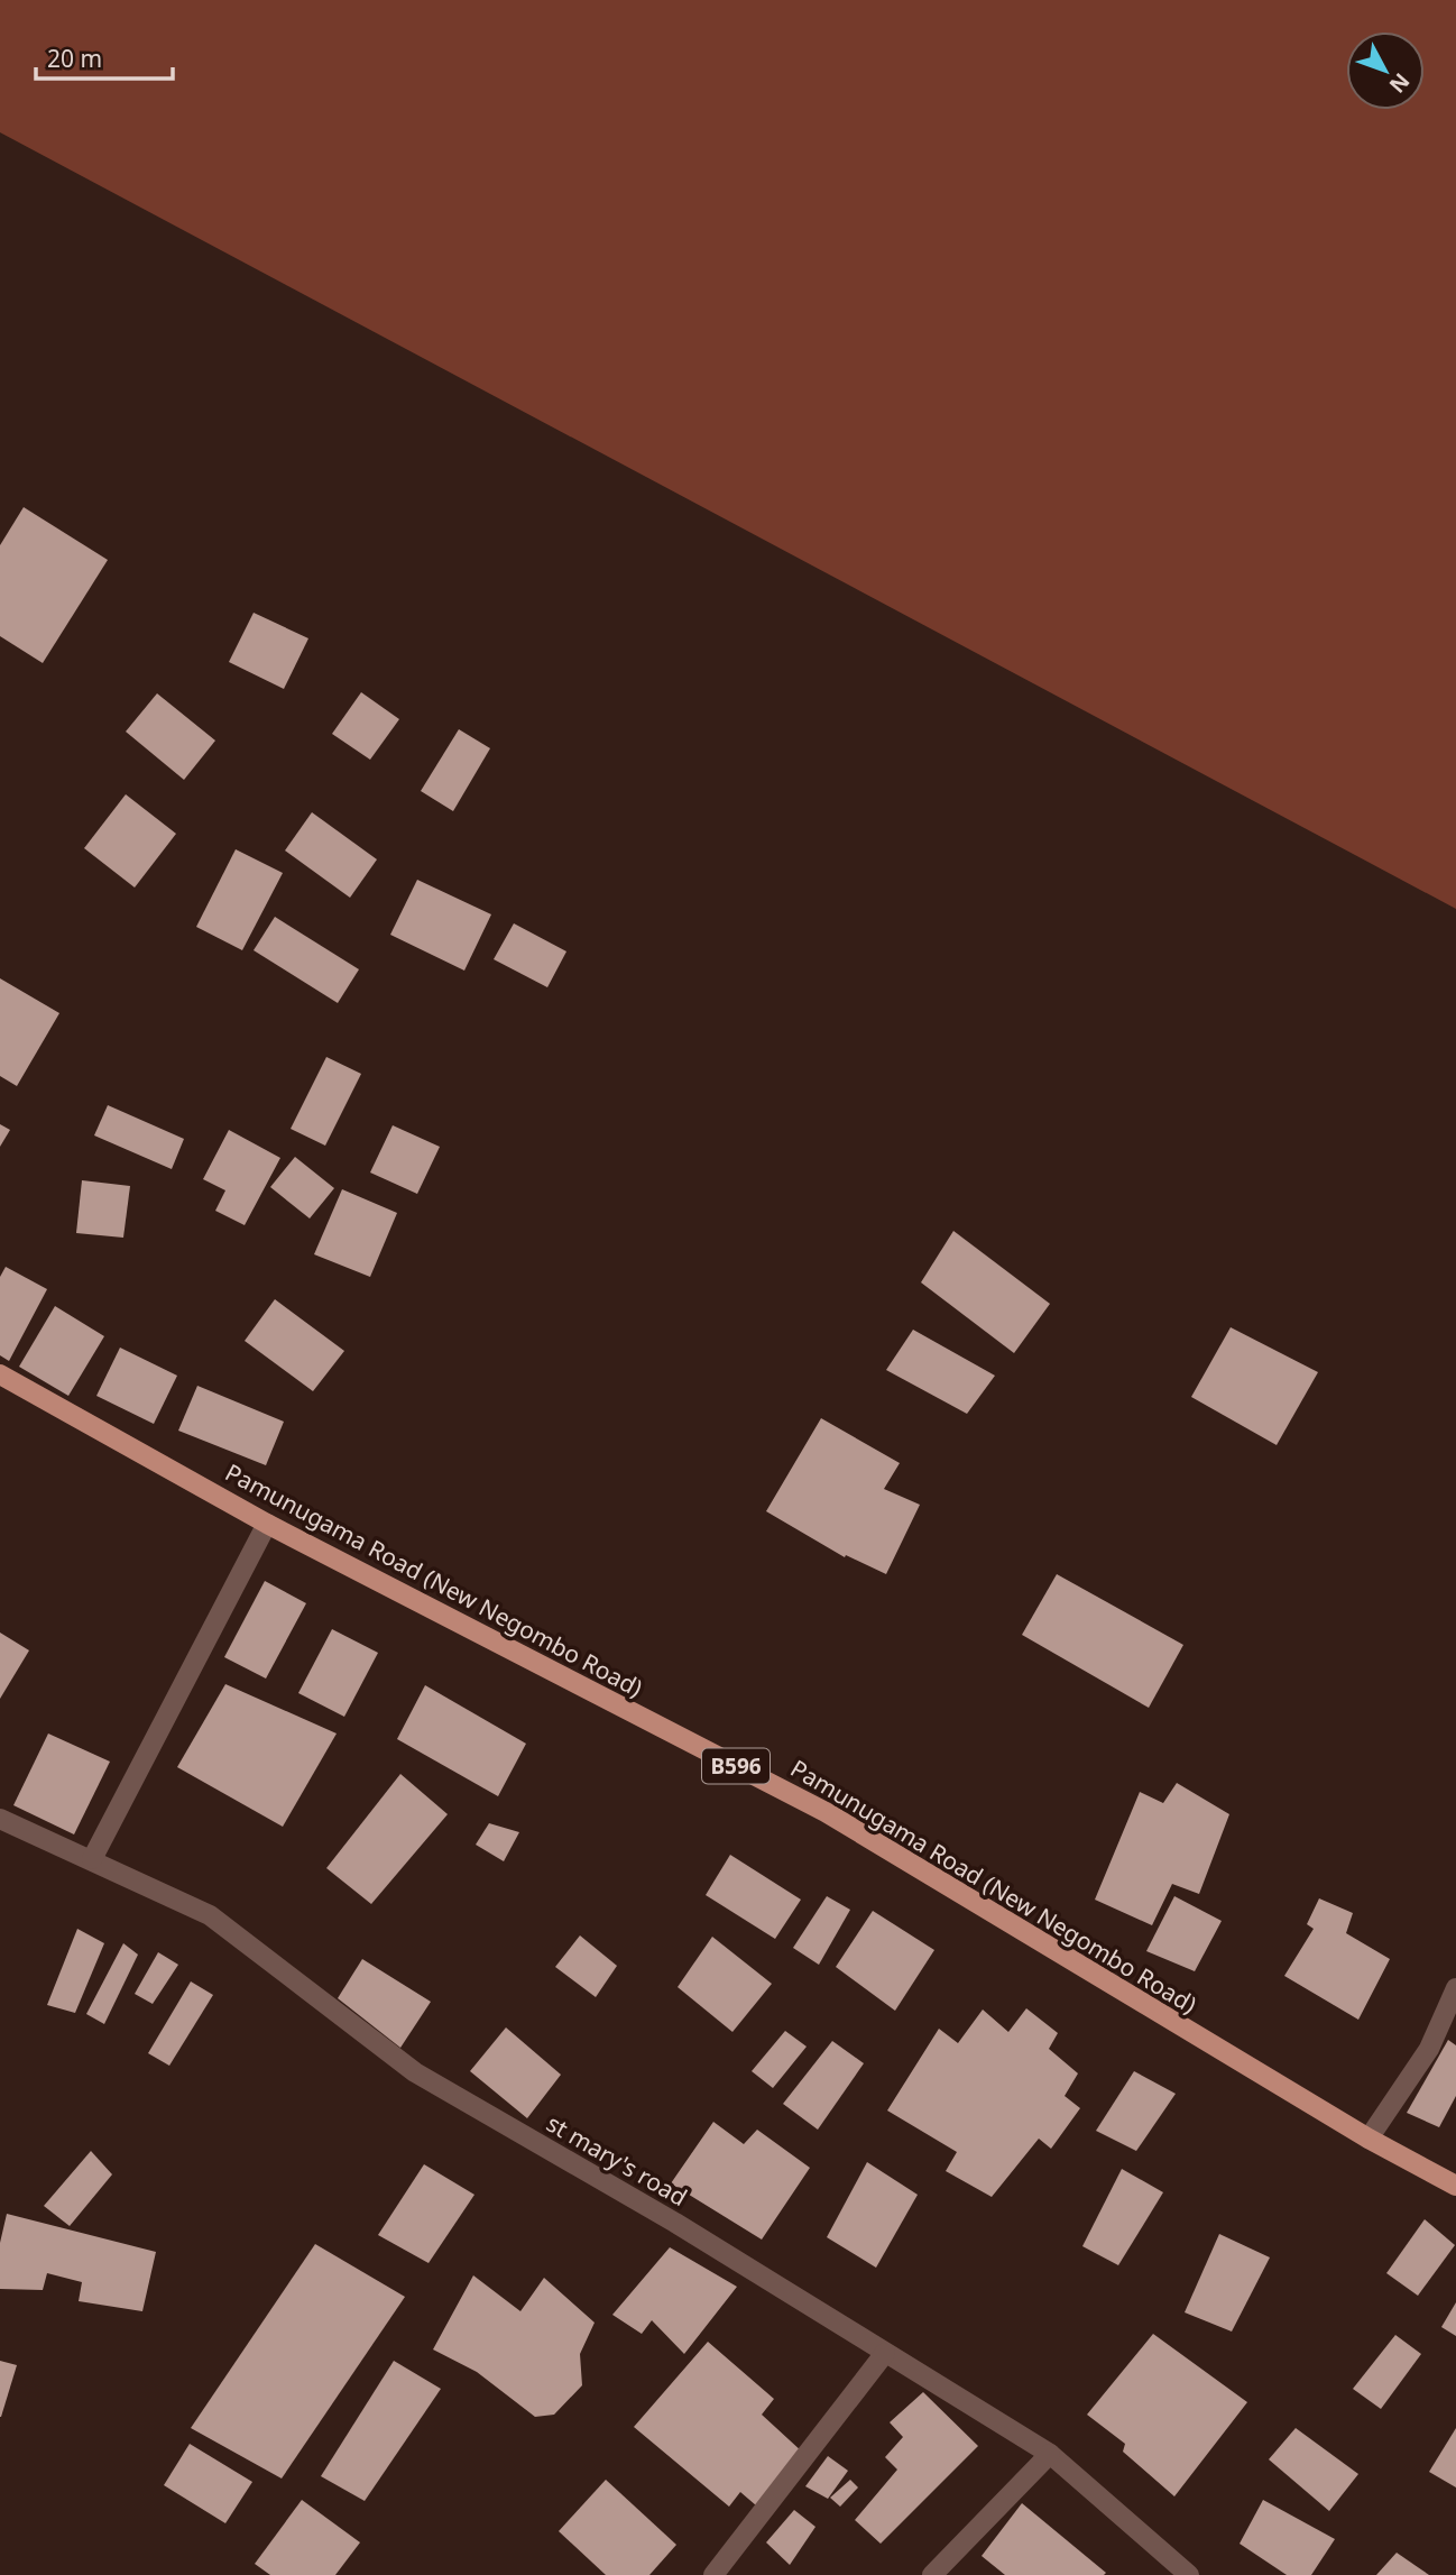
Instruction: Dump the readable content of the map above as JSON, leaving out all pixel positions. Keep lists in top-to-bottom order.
{
  "streets": {
    "main road": ["Pamunugama Road (New Negombo Road)", "B596"],
    "street": ["st mary's road"]
  },
  "scale_bar": "20 m",
  "north": "bottom right"
}
